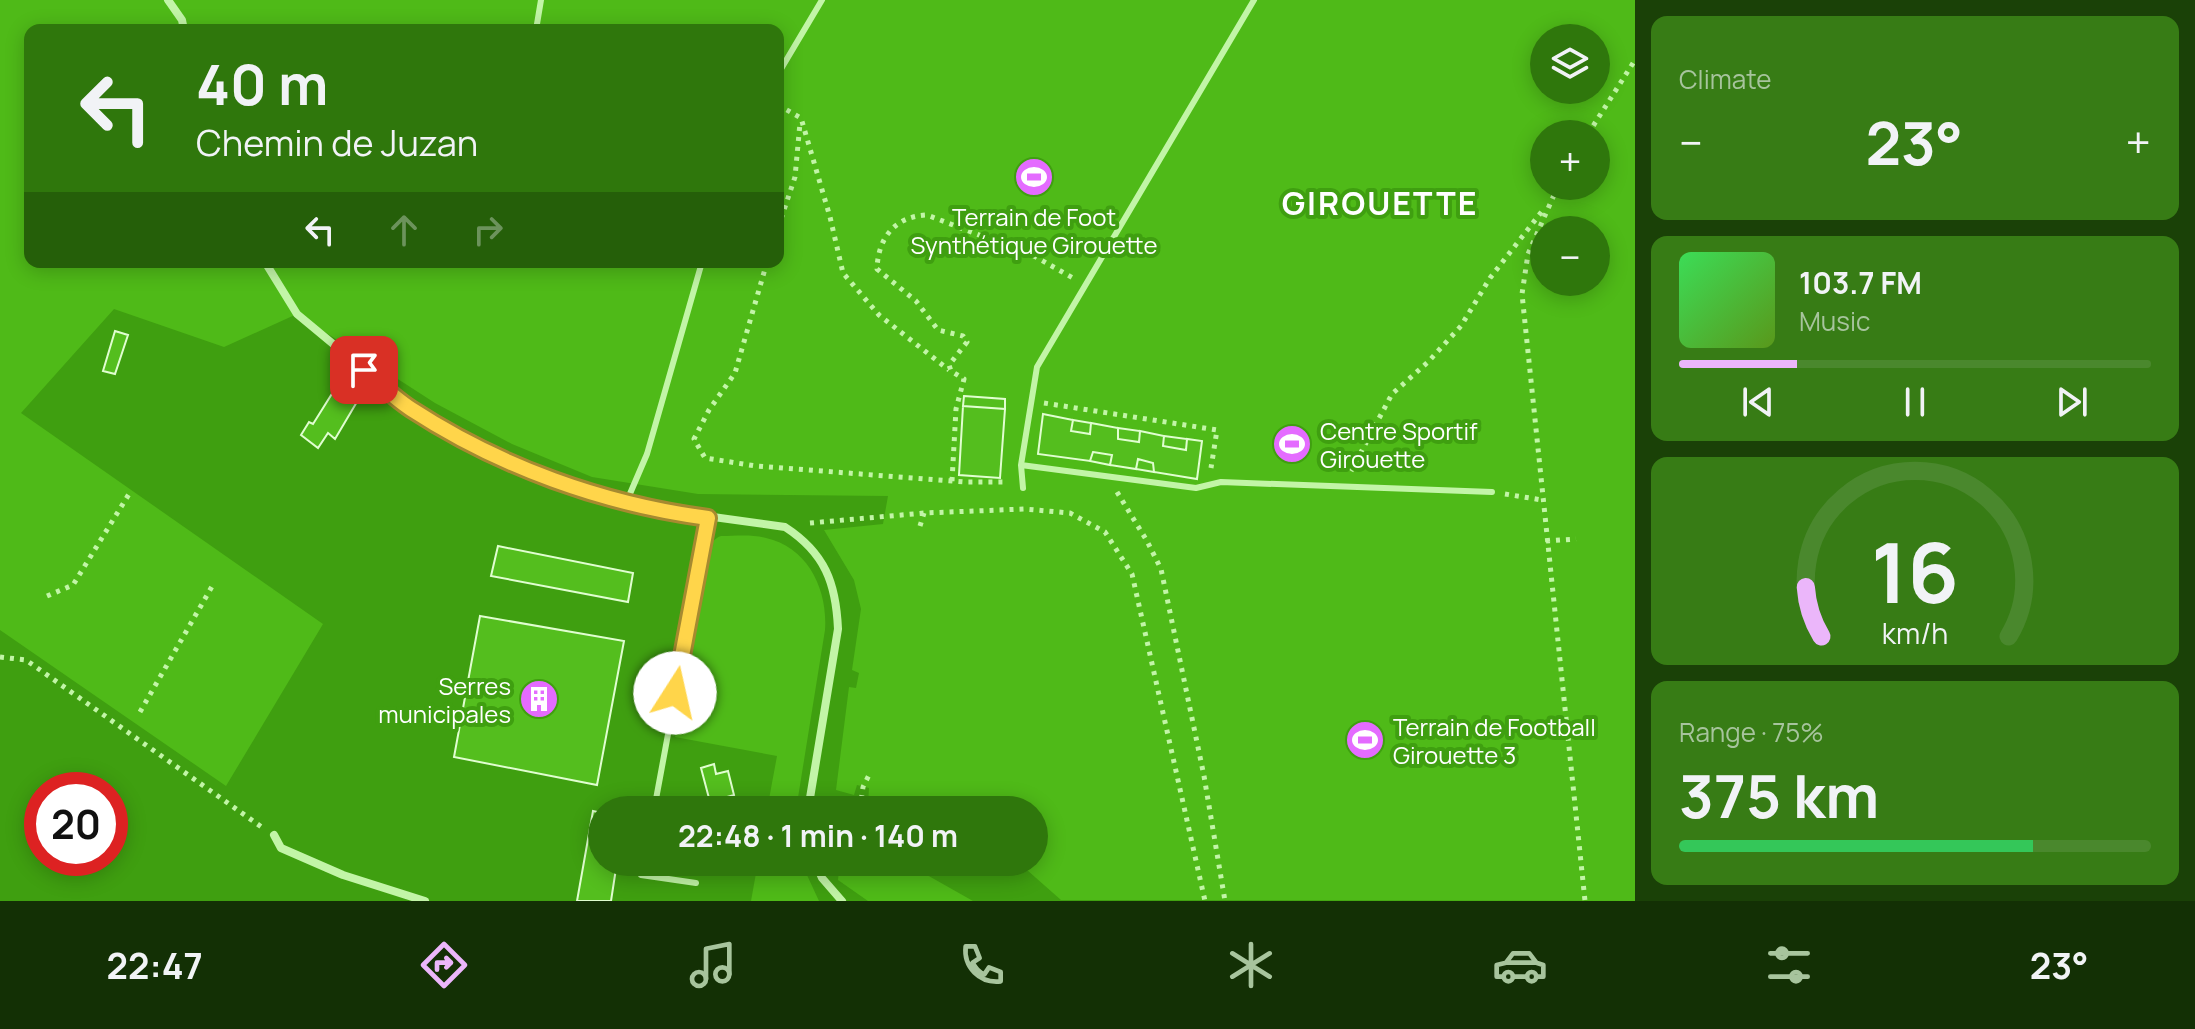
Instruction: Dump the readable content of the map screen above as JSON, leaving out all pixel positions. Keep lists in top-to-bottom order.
{
  "districts": ["GIROUETTE"],
  "places": {
    "sports": ["Terrain de Foot Synthétique Girouette", "Centre Sportif Girouette", "Terrain de Football Girouette 3"],
    "building": ["Serres municipales"]
  },
  "page": {
    "tile": [
      "Climate",
      ["Range · 75%", "375 km"]
    ],
    "map_buttons": ["+", "−"],
    "turn": ["40 m", "Chemin de Juzan"],
    "heat": ["−", "23°", "+"],
    "song": ["103.7 FM", "Music"],
    "limit": "20",
    "trip": "22:48 · 1 min · 140 m",
    "tabs": ["22:47", "23°"],
    "gauge": ["16", "km/h"]
  }
}
